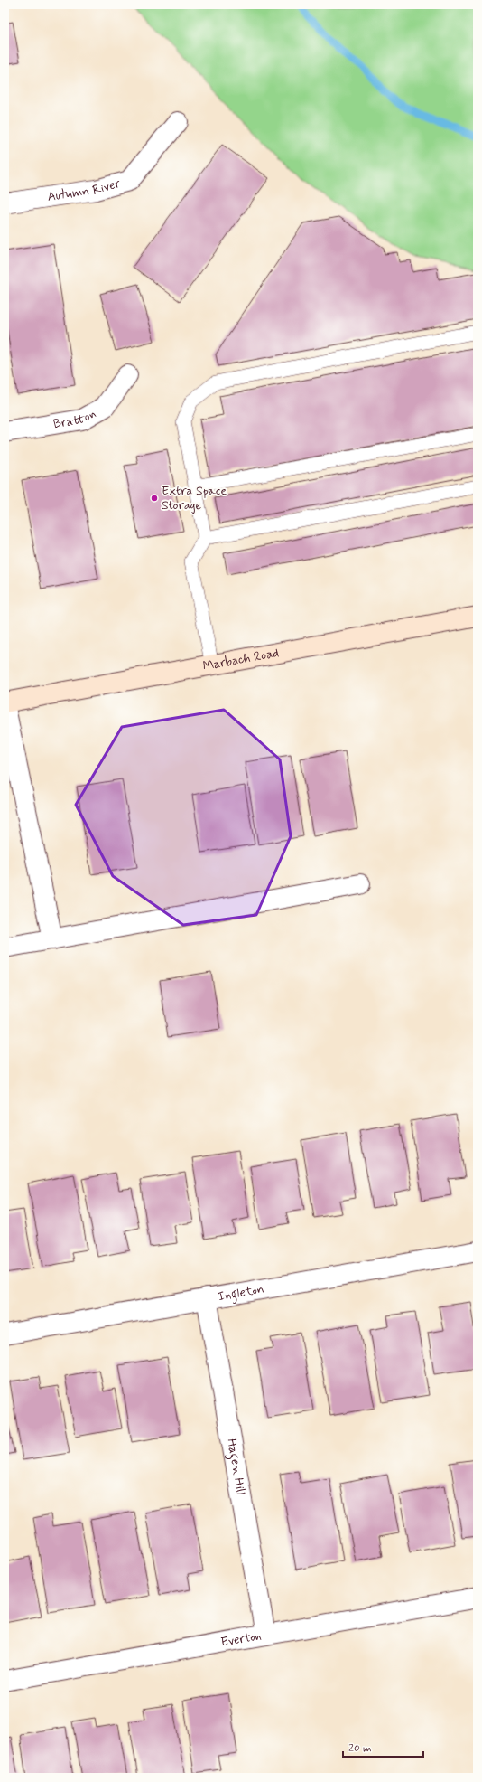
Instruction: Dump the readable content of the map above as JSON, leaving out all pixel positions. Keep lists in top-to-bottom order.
{
  "streets": {
    "main road": ["Marbach Road"],
    "street": [
      "Autumn River",
      "Bratton",
      "Ingleton",
      "Hagen Hill",
      "Everton"
    ]
  },
  "crossings": [
    ["Ingleton", "Hagen Hill"],
    ["Hagen Hill", "Everton"]
  ],
  "places": ["Extra Space Storage"],
  "scale_bar": "20 m"
}
